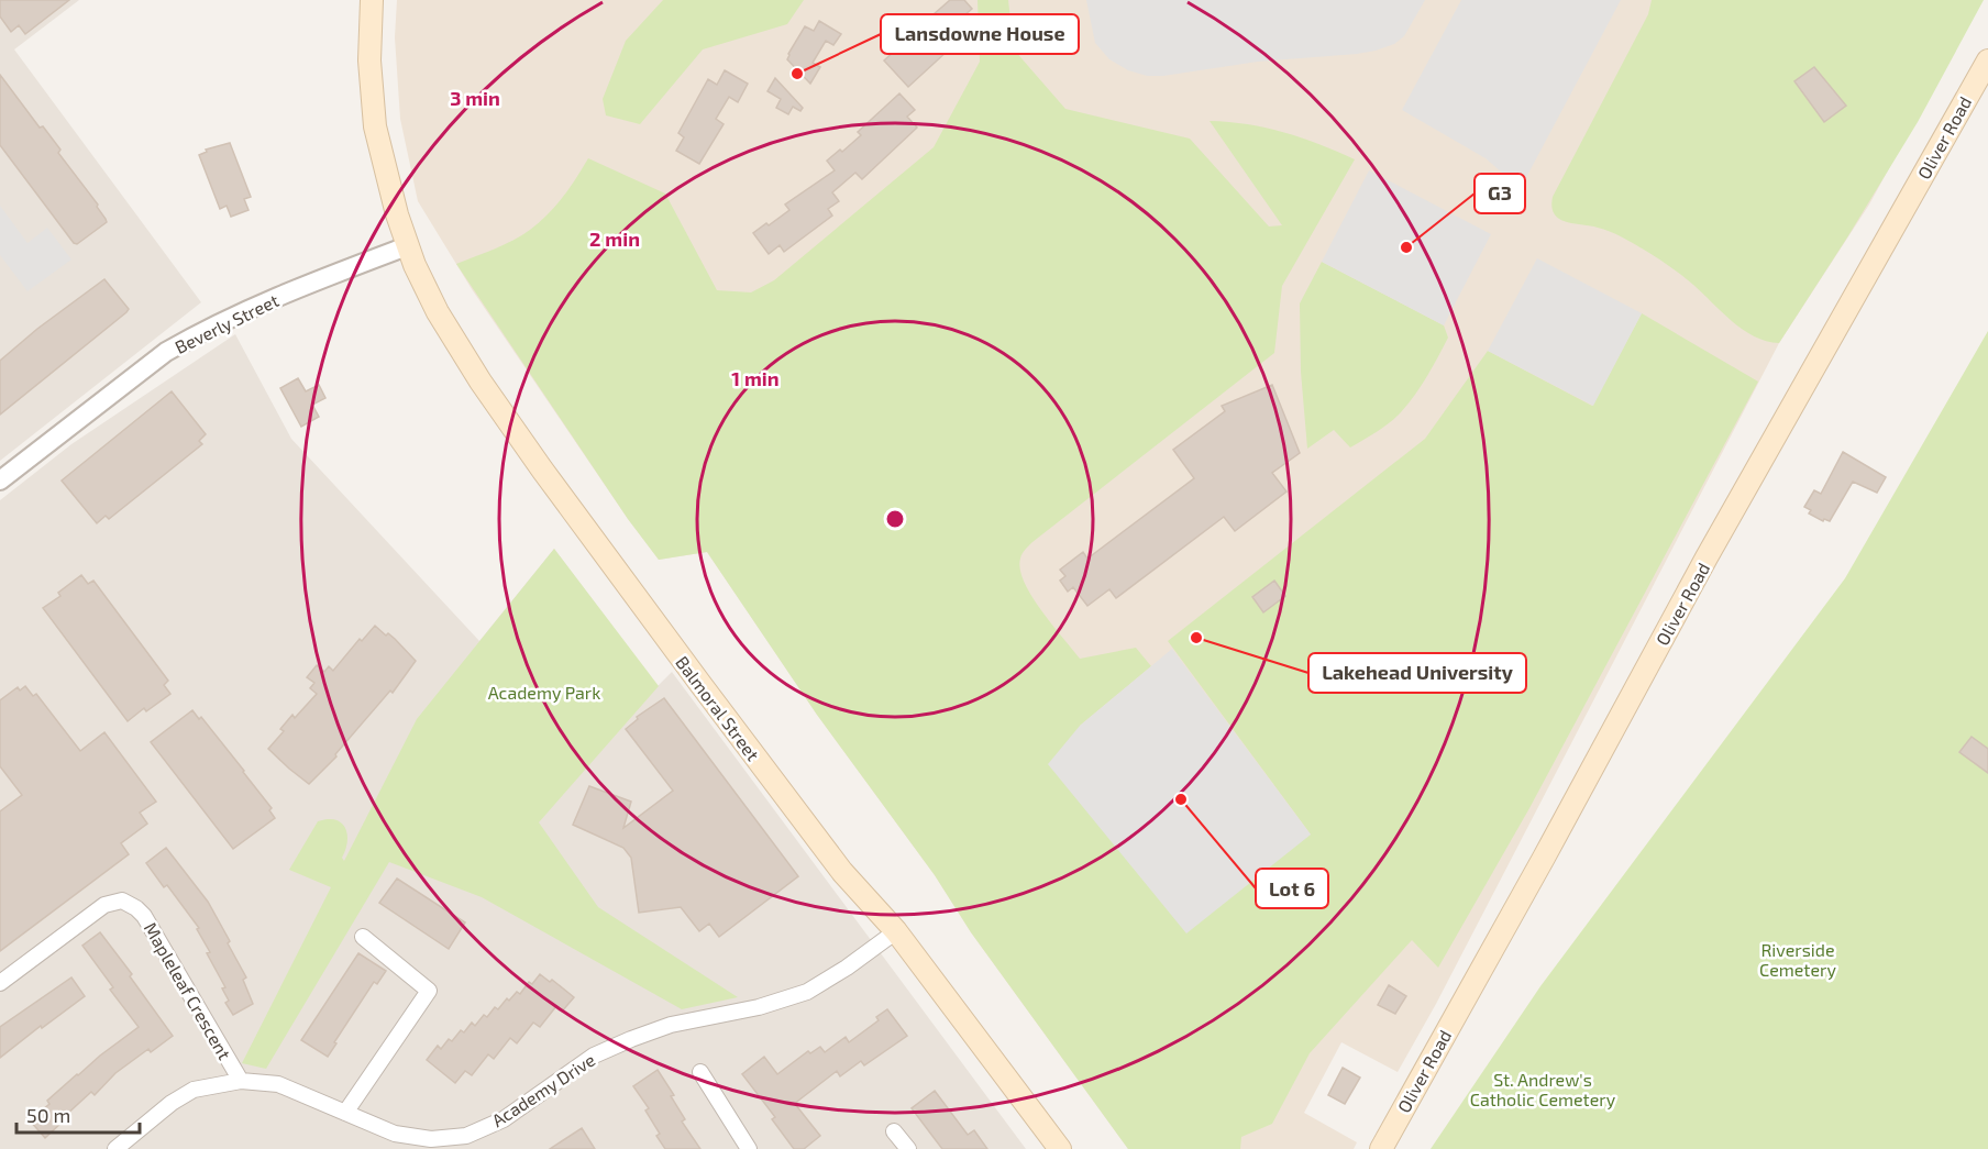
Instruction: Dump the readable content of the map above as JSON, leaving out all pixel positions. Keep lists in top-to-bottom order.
{
  "streets": {
    "main road": ["Oliver Road", "Balmoral Street"],
    "street": ["Beverly Street", "Mapleleaf Crescent", "Academy Drive"]
  },
  "crossings": [
    ["Beverly Street", "Balmoral Street"],
    ["Balmoral Street", "Academy Drive"],
    ["Mapleleaf Crescent", "Academy Drive"]
  ],
  "parks": ["Academy Park", "Riverside Cemetery", "St. Andrew's Catholic Cemetery"],
  "places": [
    "Lansdowne House",
    "G3",
    "Lakehead University",
    "Lot 6"
  ],
  "scale_bar": "50 m",
  "rings": ["3 min", "2 min", "1 min"]
}
